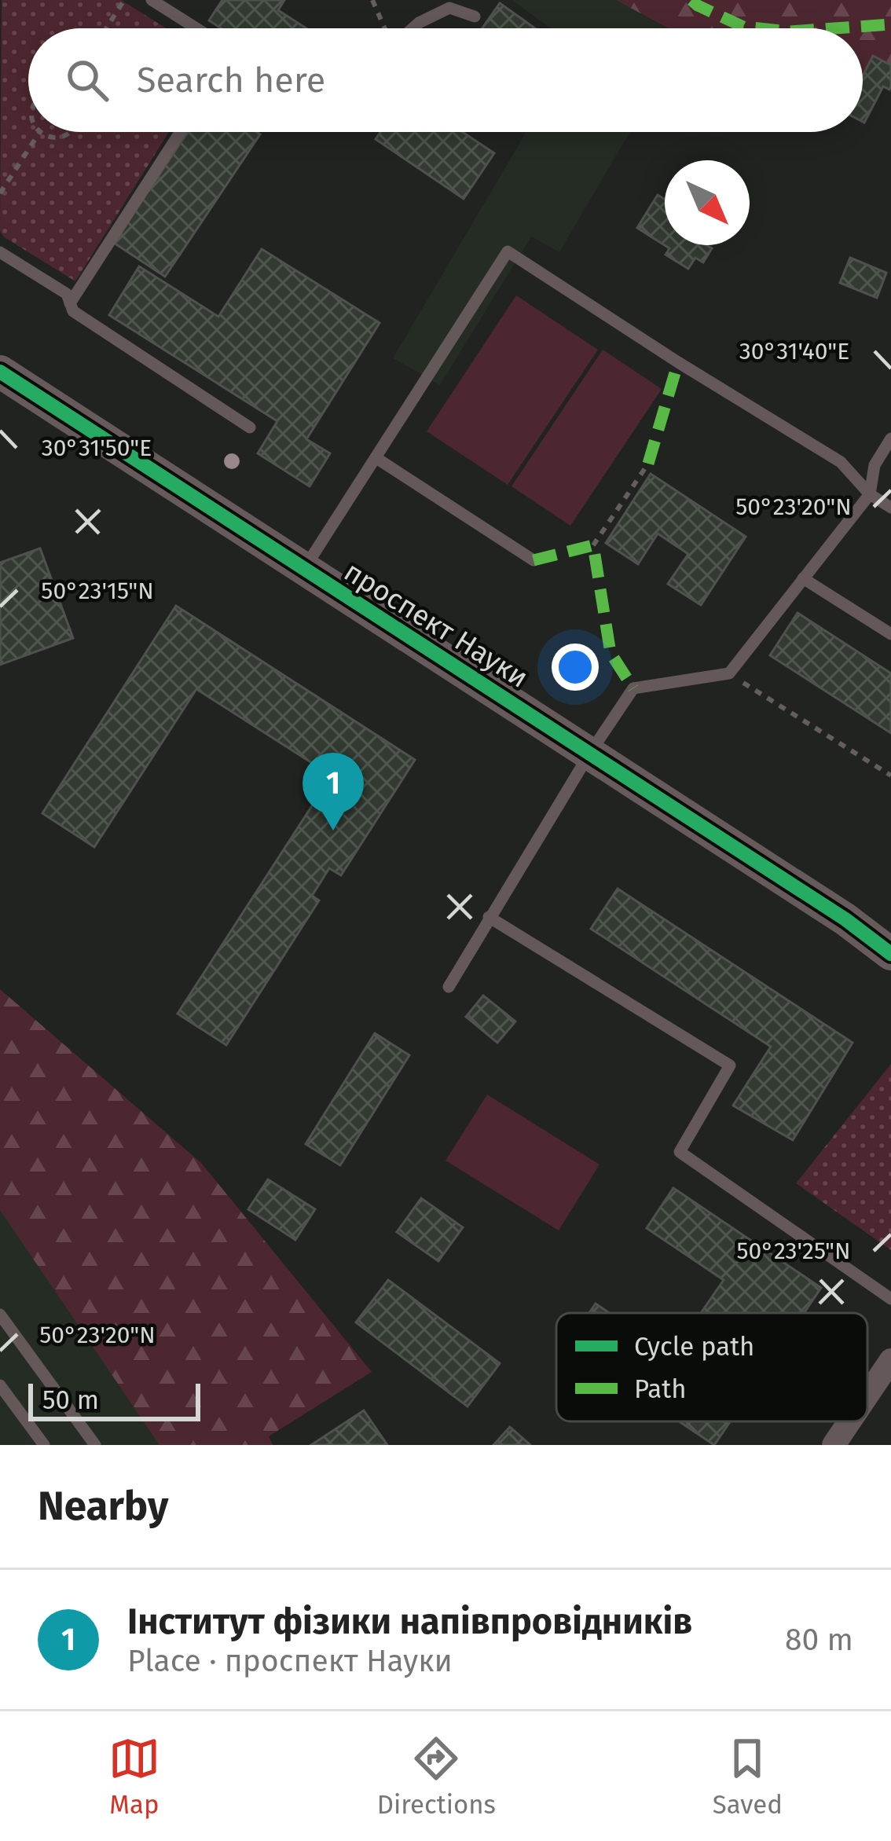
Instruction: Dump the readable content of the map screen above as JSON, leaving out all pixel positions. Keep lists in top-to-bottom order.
{
  "streets": {
    "main road": ["проспект Науки"]
  },
  "legend": ["Cycle path", "Path"],
  "scale_bar": "50 m",
  "north": "bottom right",
  "page": {
    "search": "Search here",
    "pins": "1",
    "scale": "50 m",
    "heading": "Nearby",
    "list": [
      {
        "mark": "1",
        "name": "Інститут фізики напівпровідників",
        "note": "Place · проспект Науки",
        "value": "80 m"
      }
    ],
    "nav": ["Map", "Directions", "Saved"]
  },
  "coordinates": [
    "30°31'40\"E",
    "30°31'50\"E",
    "50°23'20\"N",
    "50°23'15\"N",
    "50°23'25\"N"
  ]
}
